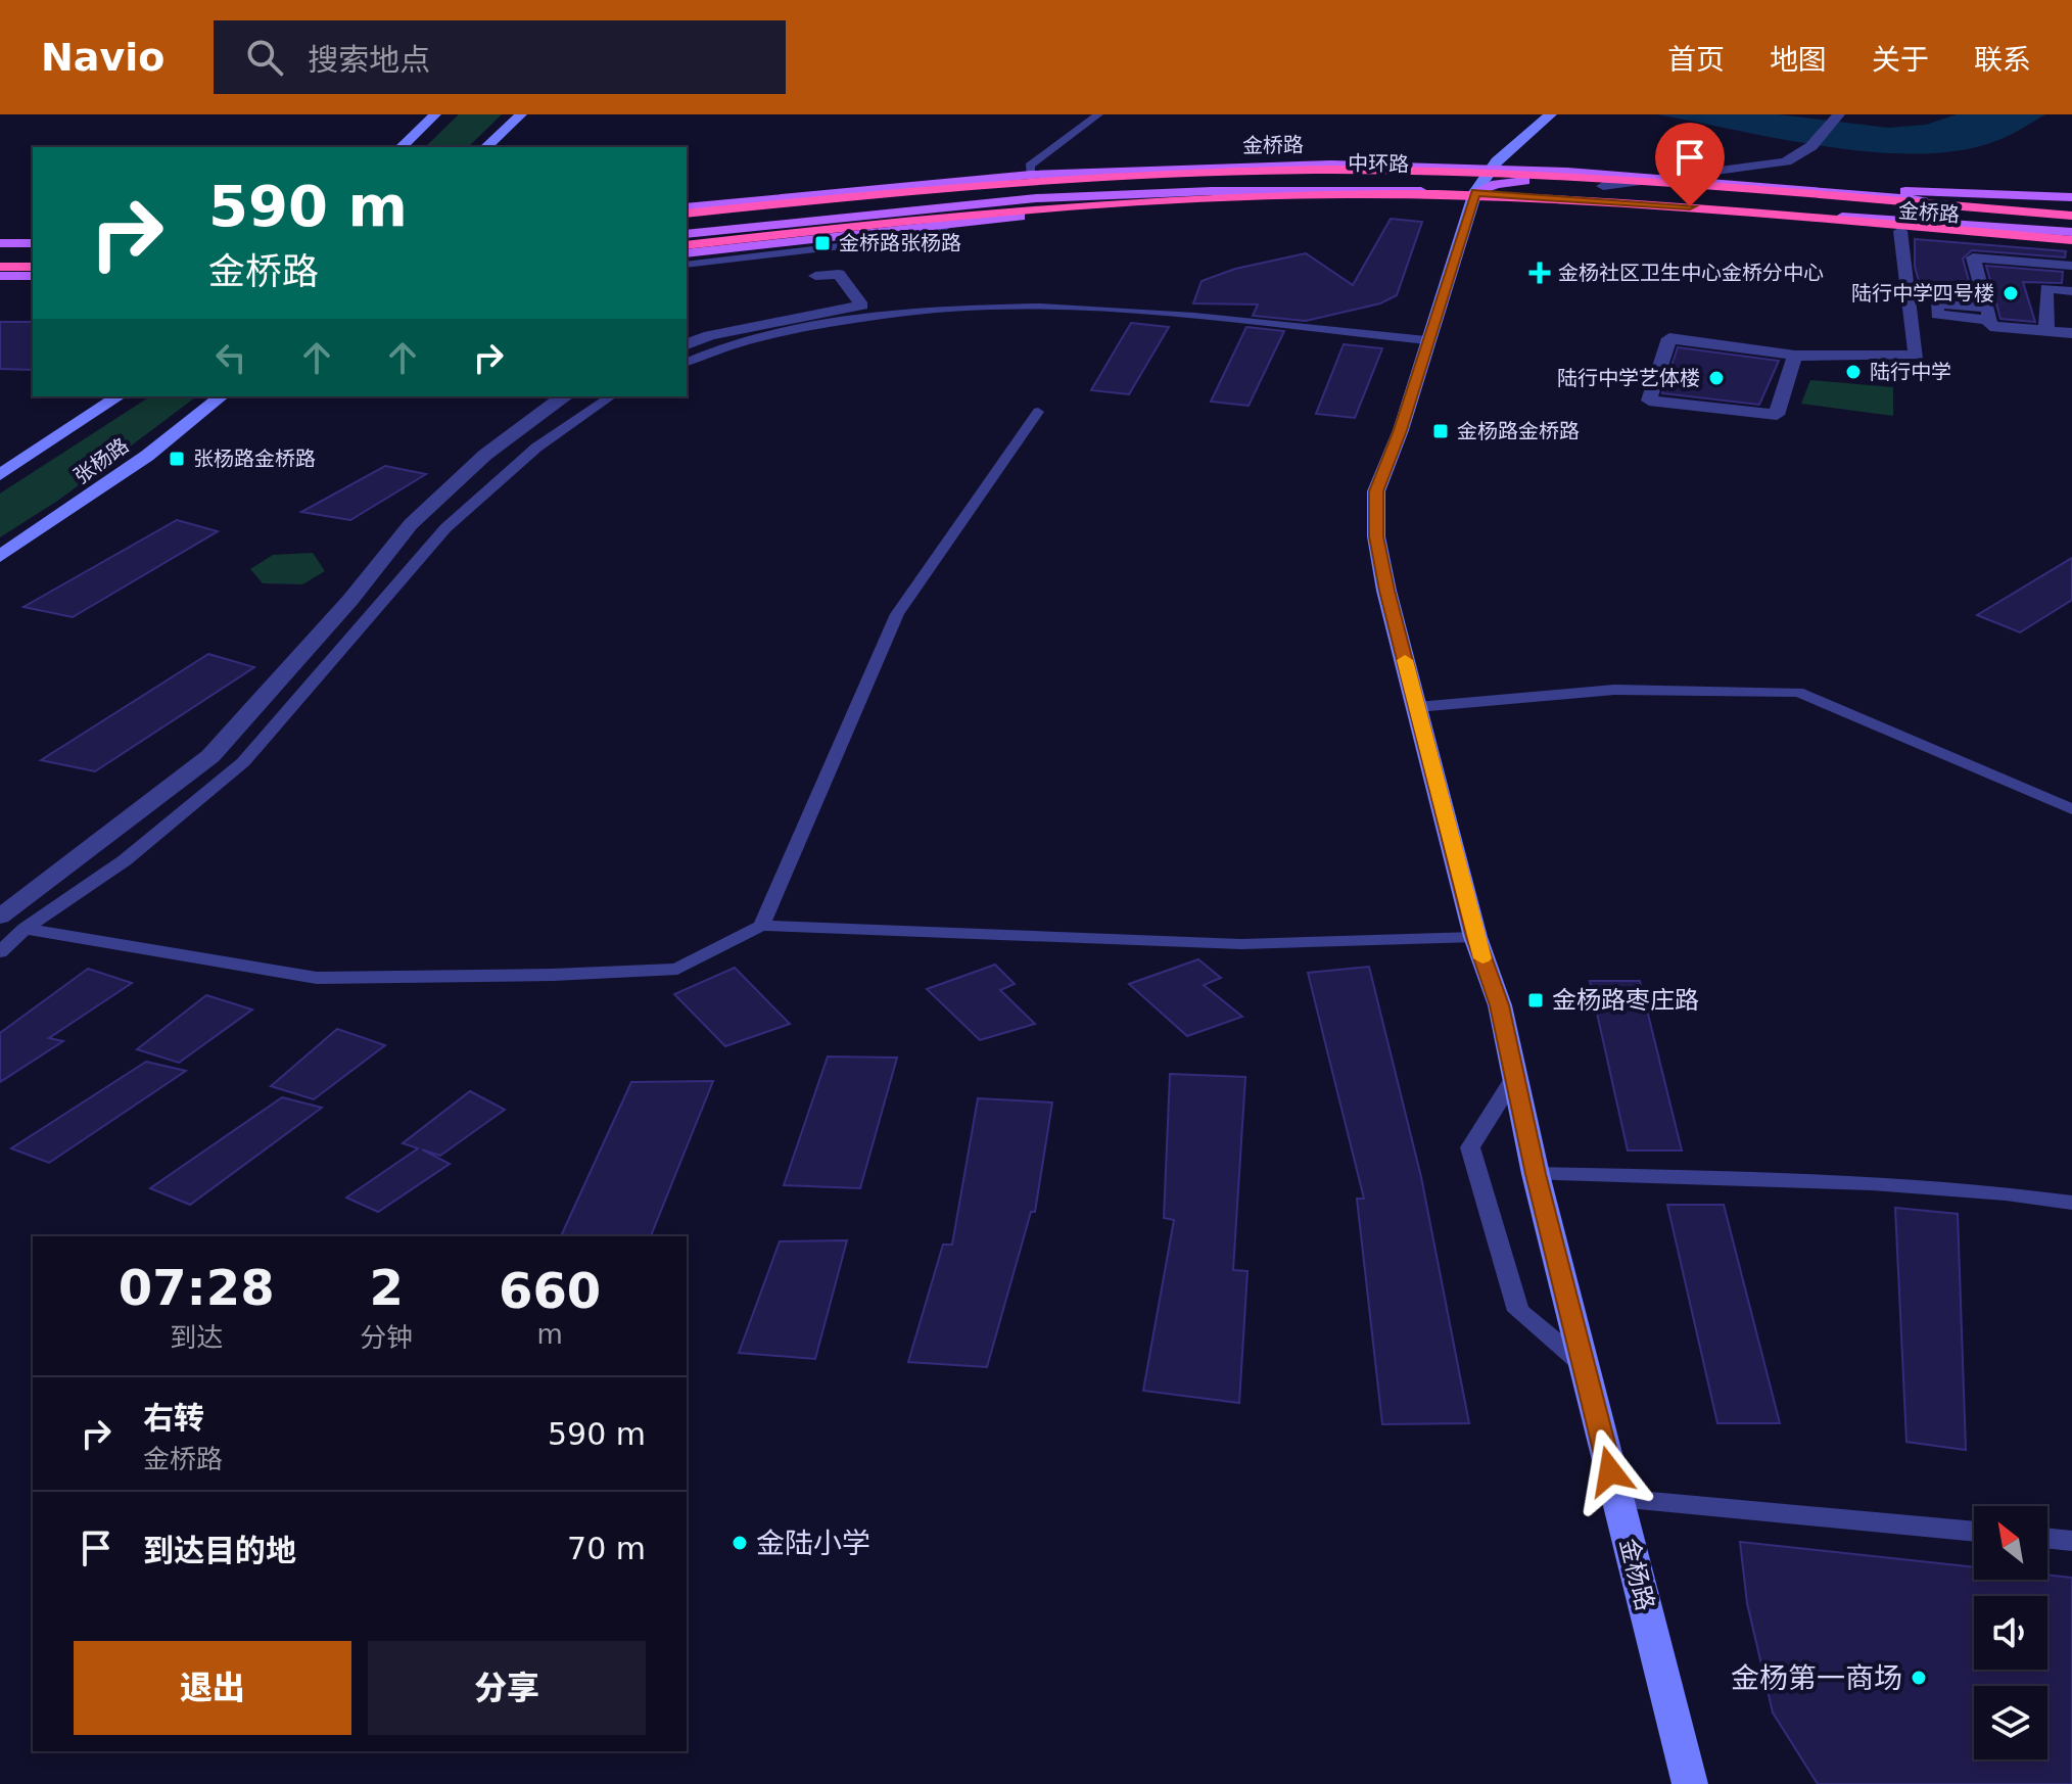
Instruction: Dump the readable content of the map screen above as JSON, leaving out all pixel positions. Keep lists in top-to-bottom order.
{
  "streets": {
    "highway": ["中环路"],
    "main road": ["金桥路"],
    "street": ["张杨路", "金杨路"]
  },
  "crossings": [
    ["金桥路", "中环路"],
    ["金桥路", "金杨路"]
  ],
  "places": {
    "transit": [
      "金桥路张杨路",
      "金杨路金桥路",
      "张杨路金桥路",
      "金杨路枣庄路"
    ],
    "health": ["金杨社区卫生中心金桥分中心"],
    "other": [
      "陆行中学四号楼",
      "陆行中学",
      "陆行中学艺体楼",
      "金陆小学",
      "金杨第一商场"
    ]
  },
  "north": "top left",
  "page": {
    "header": "Navio",
    "search": "搜索地点",
    "nav": [
      "首页",
      "地图",
      "关于",
      "联系"
    ],
    "turn": ["590 m", "金桥路"],
    "eta": [
      "07:28",
      "到达",
      "2",
      "分钟",
      "660",
      "m"
    ],
    "list": [
      {
        "name": "右转",
        "note": "金桥路",
        "value": "590 m"
      },
      {
        "name": "到达目的地",
        "value": "70 m"
      }
    ],
    "buttons": ["退出", "分享"]
  }
}
